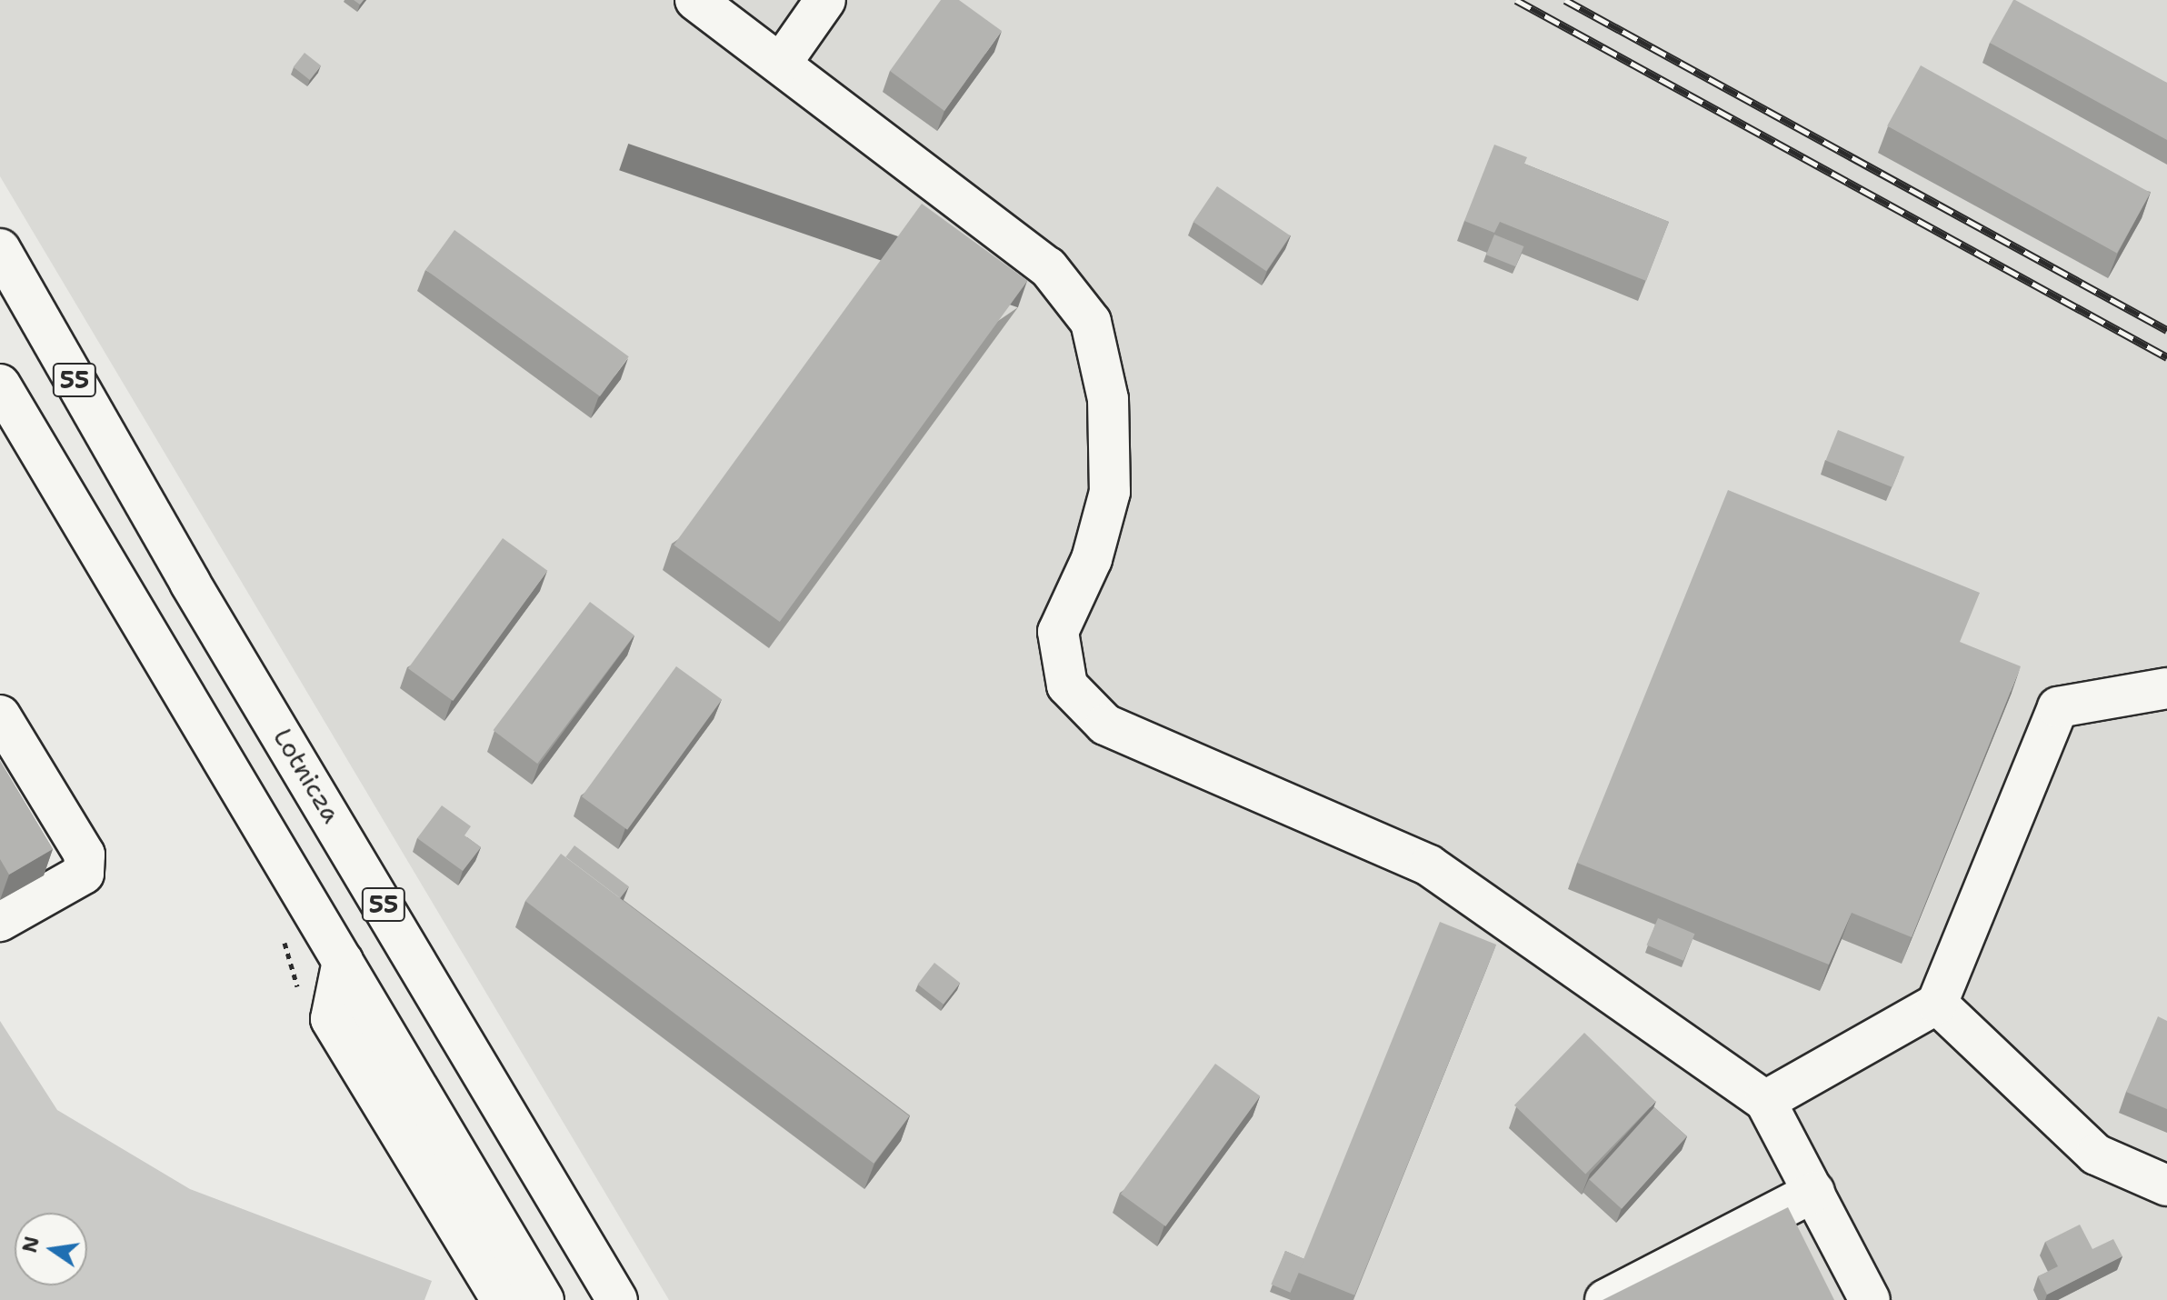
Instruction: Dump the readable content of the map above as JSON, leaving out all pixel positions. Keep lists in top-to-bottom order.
{
  "streets": {
    "main road": ["55", "Lotnicza"]
  },
  "north": "left"
}
